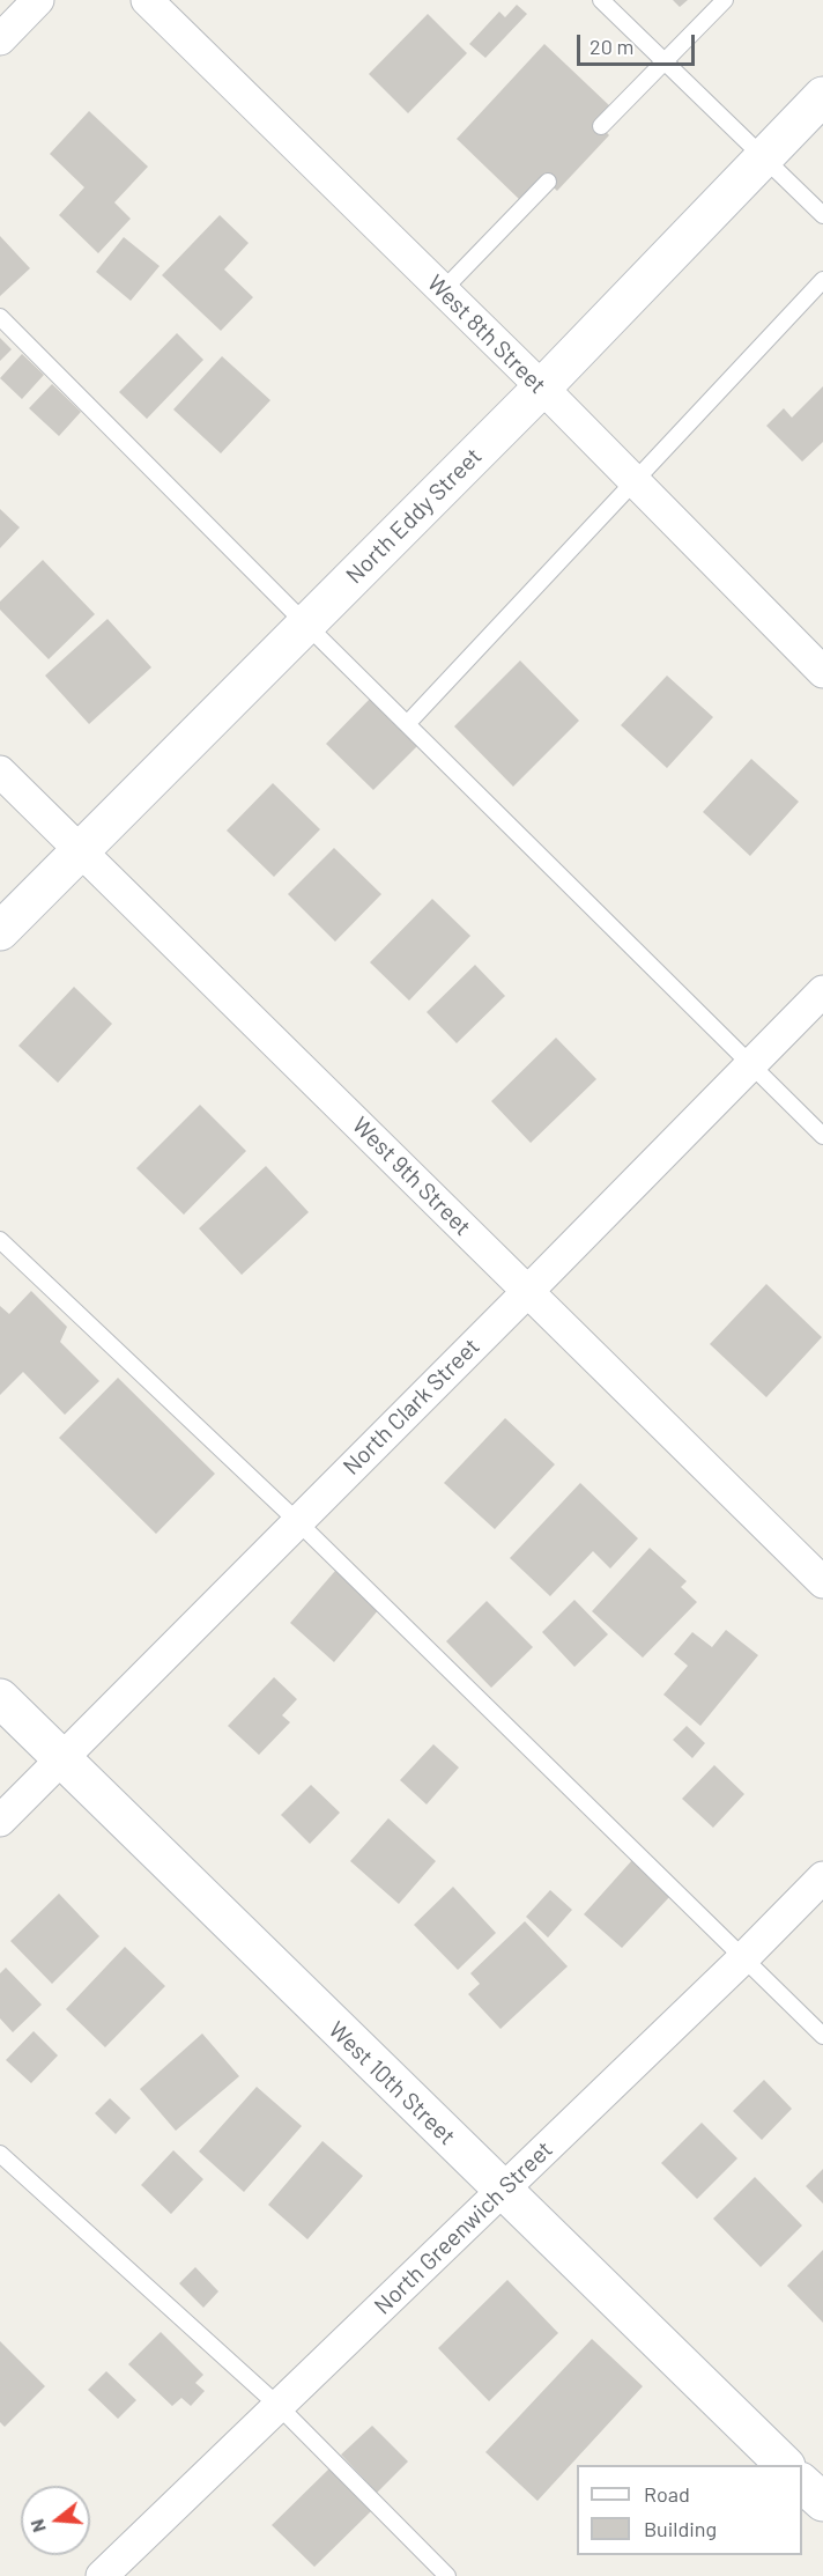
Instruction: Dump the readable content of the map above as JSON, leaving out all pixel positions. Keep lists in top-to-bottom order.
{
  "streets": {
    "main road": ["North Eddy Street", "West 10th Street"],
    "street": [
      "West 8th Street",
      "West 9th Street",
      "North Clark Street",
      "North Greenwich Street"
    ]
  },
  "crossings": [
    ["West 8th Street", "North Eddy Street"],
    ["North Eddy Street", "West 9th Street"],
    ["West 9th Street", "North Clark Street"],
    ["North Clark Street", "West 10th Street"],
    ["West 10th Street", "North Greenwich Street"]
  ],
  "legend": ["Road", "Building"],
  "scale_bar": "20 m",
  "north": "left"
}
